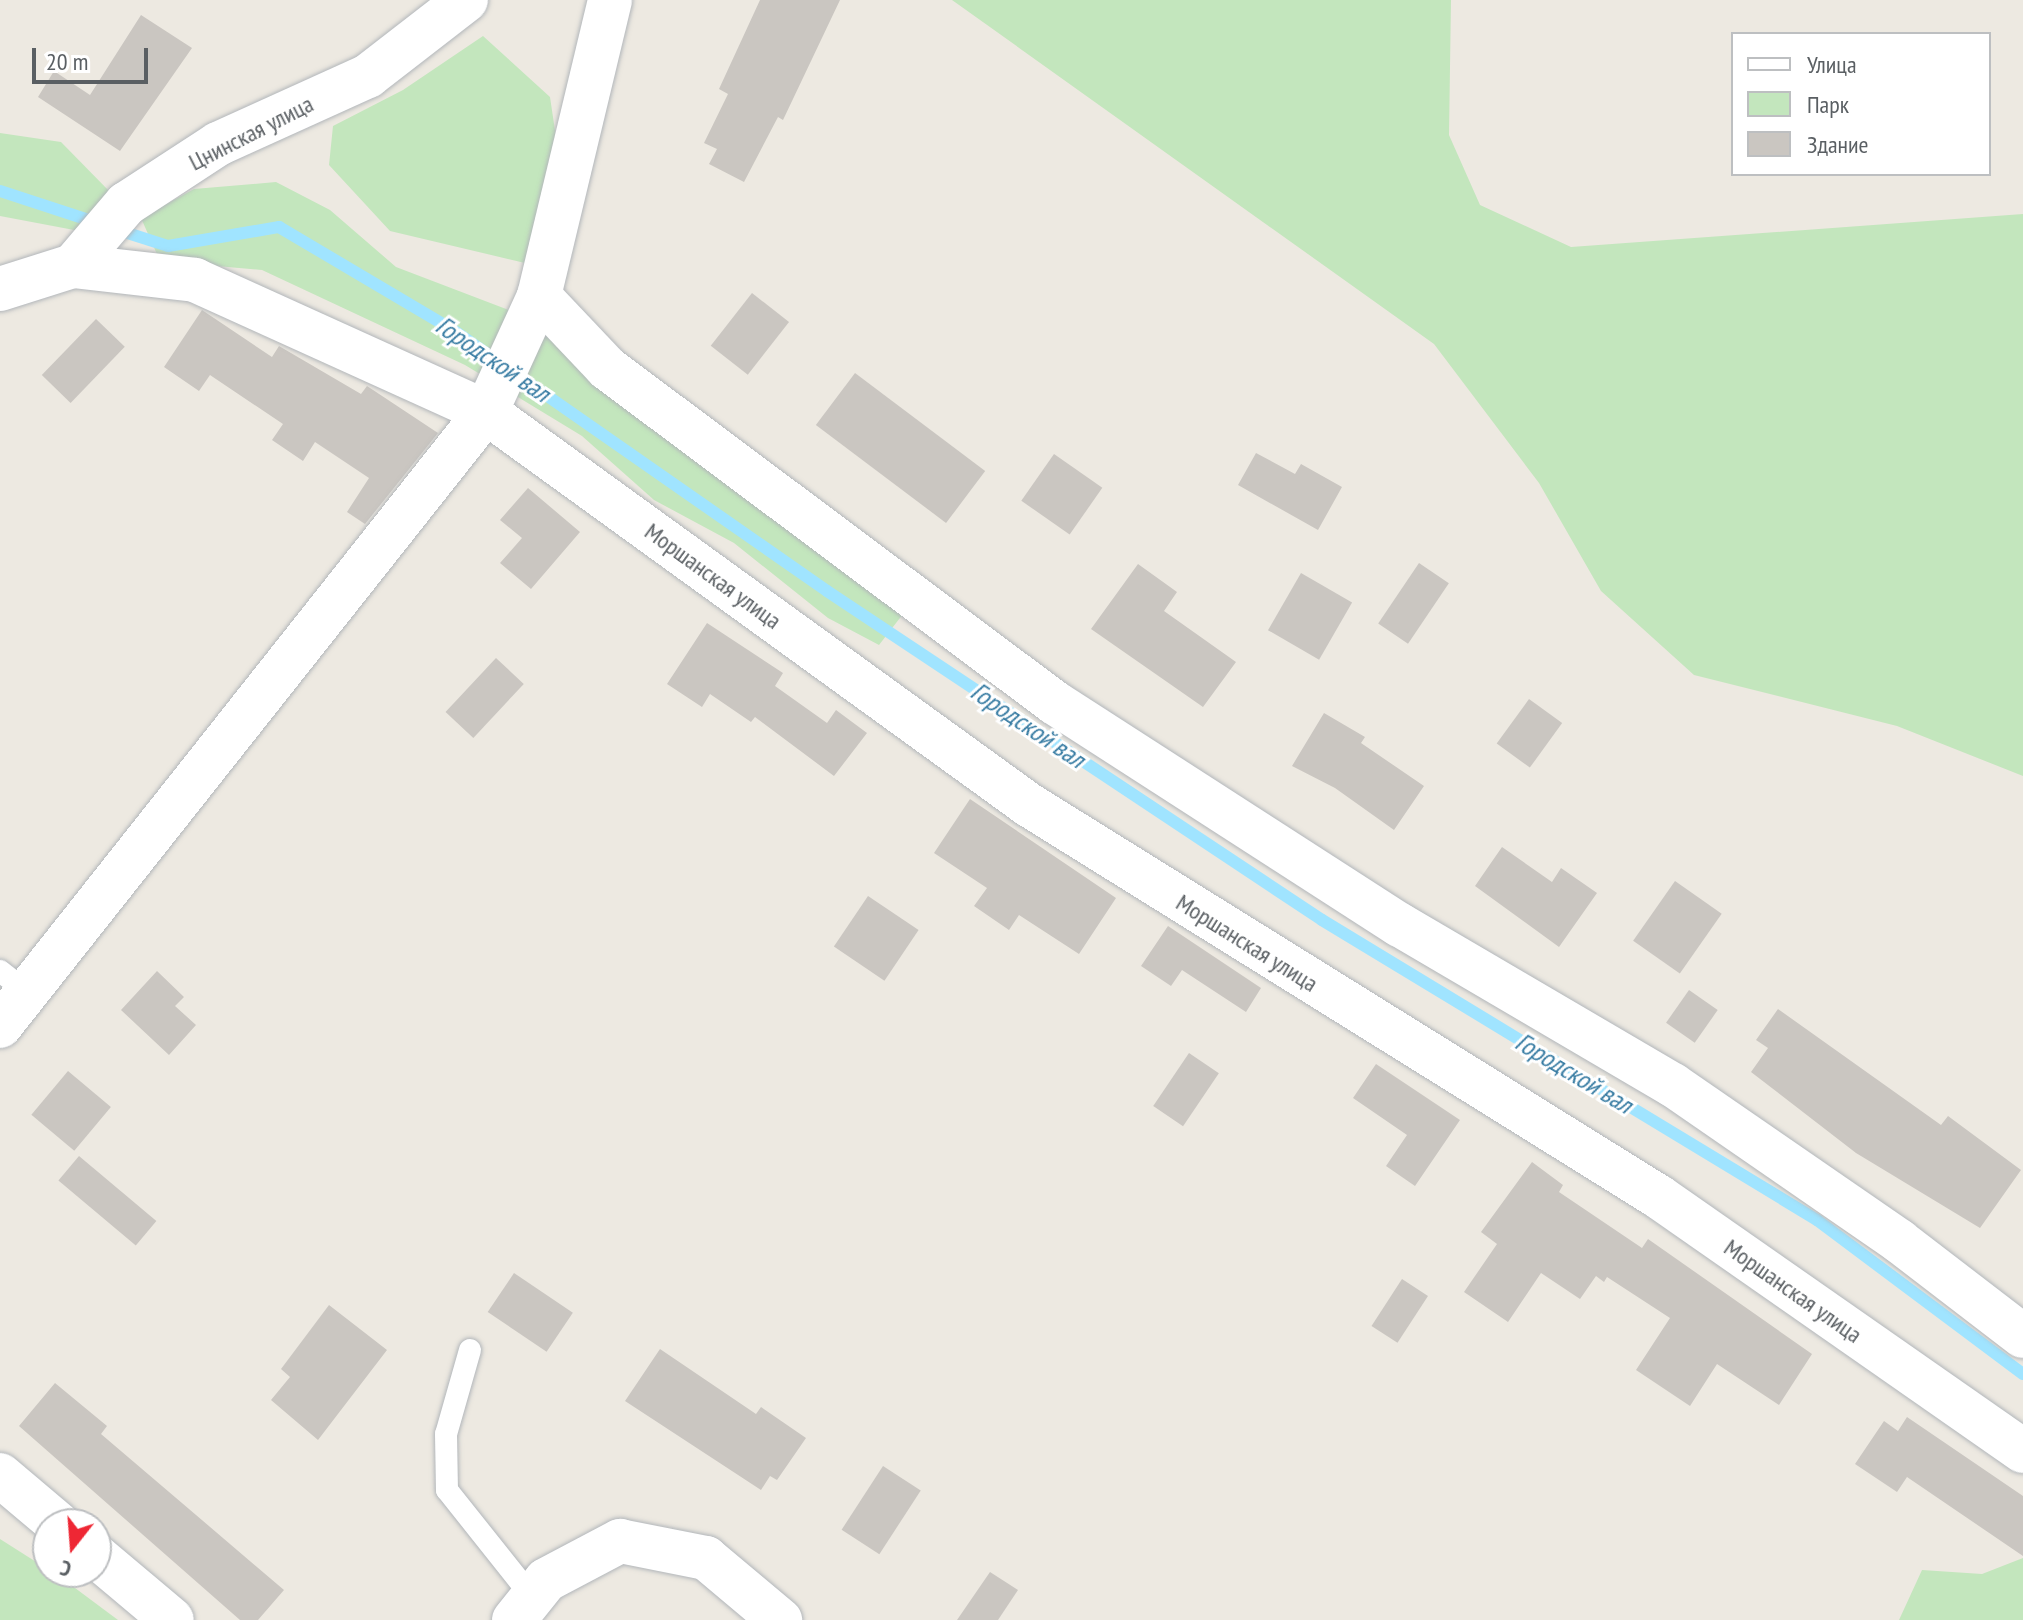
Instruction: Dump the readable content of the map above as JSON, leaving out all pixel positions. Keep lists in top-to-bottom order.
{
  "streets": {
    "street": ["Цнинская улица", "Моршанская улица"]
  },
  "crossings": [
    ["Цнинская улица", "Моршанская улица"]
  ],
  "water": ["Городской вал"],
  "legend": ["Улица", "Парк", "Здание"],
  "scale_bar": "20 m",
  "north": "bottom"
}
